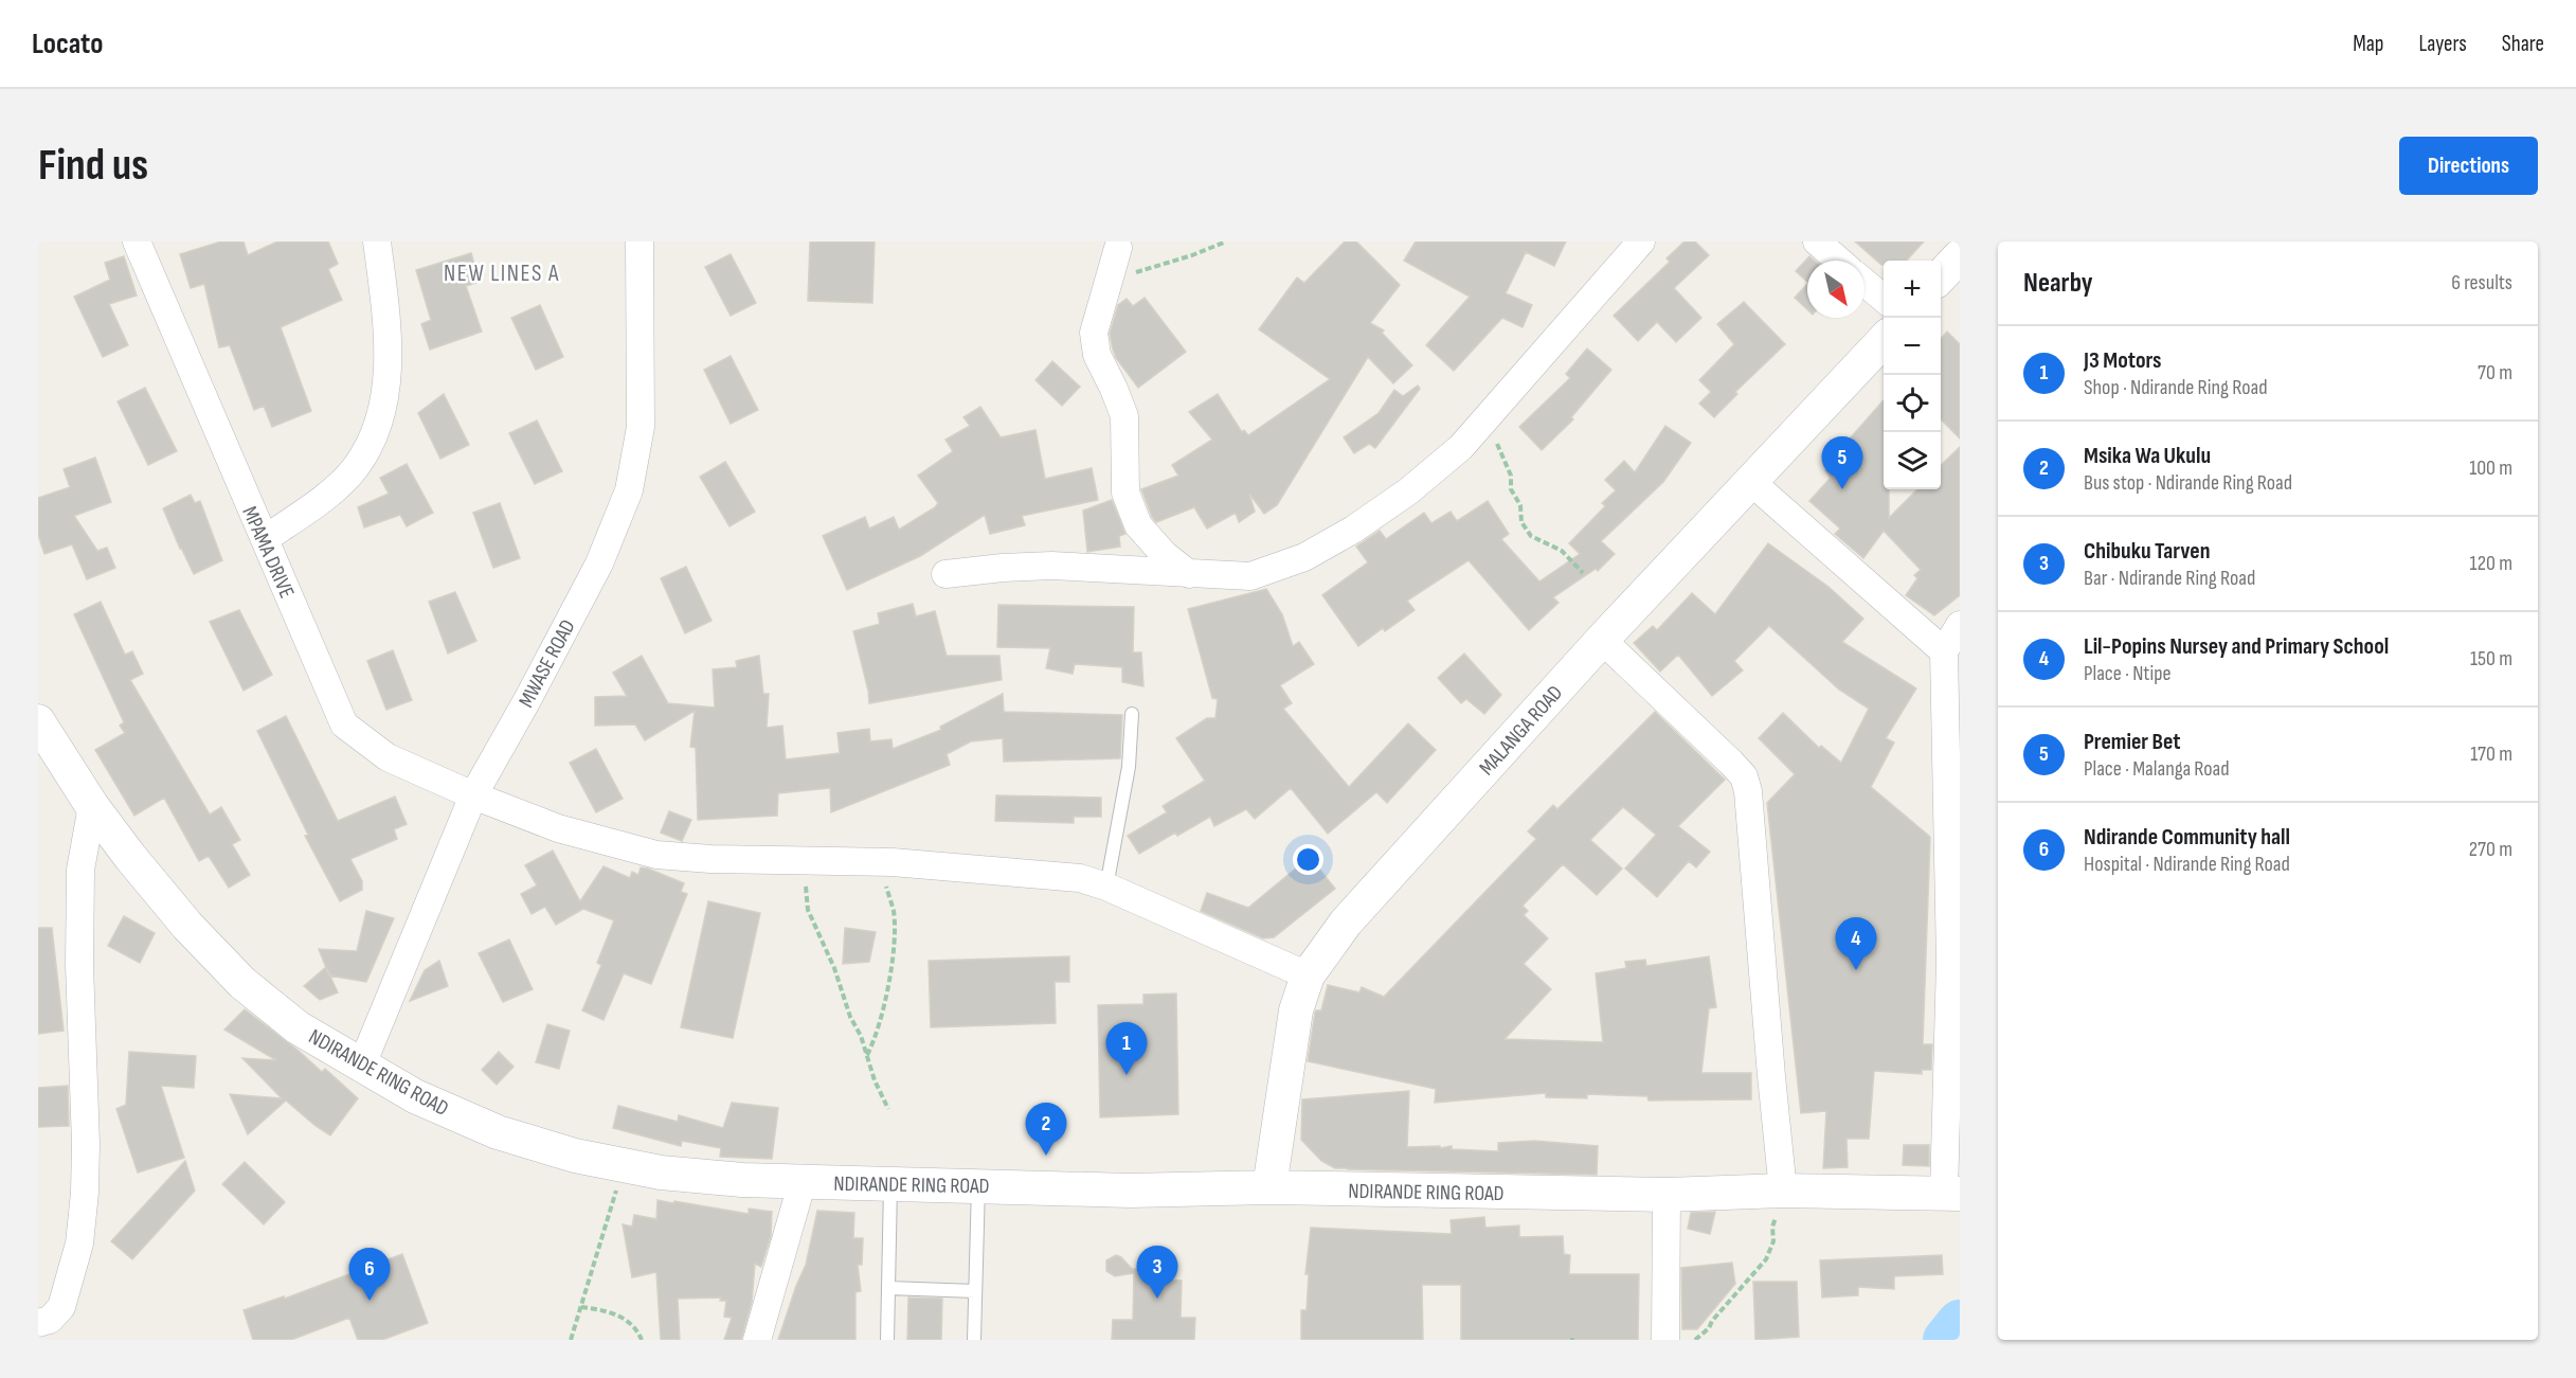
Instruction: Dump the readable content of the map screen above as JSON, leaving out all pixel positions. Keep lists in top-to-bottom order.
{
  "streets": {
    "street": [
      "MPAMA DRIVE",
      "MWASE ROAD",
      "MALANGA ROAD",
      "NDIRANDE RING ROAD"
    ]
  },
  "crossings": [
    ["MPAMA DRIVE", "MWASE ROAD"],
    ["MPAMA DRIVE", "MALANGA ROAD"],
    ["MWASE ROAD", "NDIRANDE RING ROAD"],
    ["MALANGA ROAD", "NDIRANDE RING ROAD"]
  ],
  "districts": ["NEW LINES A"],
  "north": "bottom right",
  "page": {
    "header": "Locato",
    "nav": ["Map", "Layers", "Share"],
    "buttons": "Directions",
    "title": "Find us",
    "heading": ["Nearby", "6 results"],
    "map_buttons": ["+", "−"],
    "list": [
      {
        "mark": "1",
        "name": "J3 Motors",
        "note": "Shop · Ndirande Ring Road",
        "value": "70 m"
      },
      {
        "mark": "2",
        "name": "Msika Wa Ukulu",
        "note": "Bus stop · Ndirande Ring Road",
        "value": "100 m"
      },
      {
        "mark": "3",
        "name": "Chibuku Tarven",
        "note": "Bar · Ndirande Ring Road",
        "value": "120 m"
      },
      {
        "mark": "4",
        "name": "Lil-Popins Nursey and Primary School",
        "note": "Place · Ntipe",
        "value": "150 m"
      },
      {
        "mark": "5",
        "name": "Premier Bet",
        "note": "Place · Malanga Road",
        "value": "170 m"
      },
      {
        "mark": "6",
        "name": "Ndirande Community hall",
        "note": "Hospital · Ndirande Ring Road",
        "value": "270 m"
      }
    ],
    "pins": [
      "5",
      "4",
      "1",
      "2",
      "3",
      "6"
    ]
  }
}
